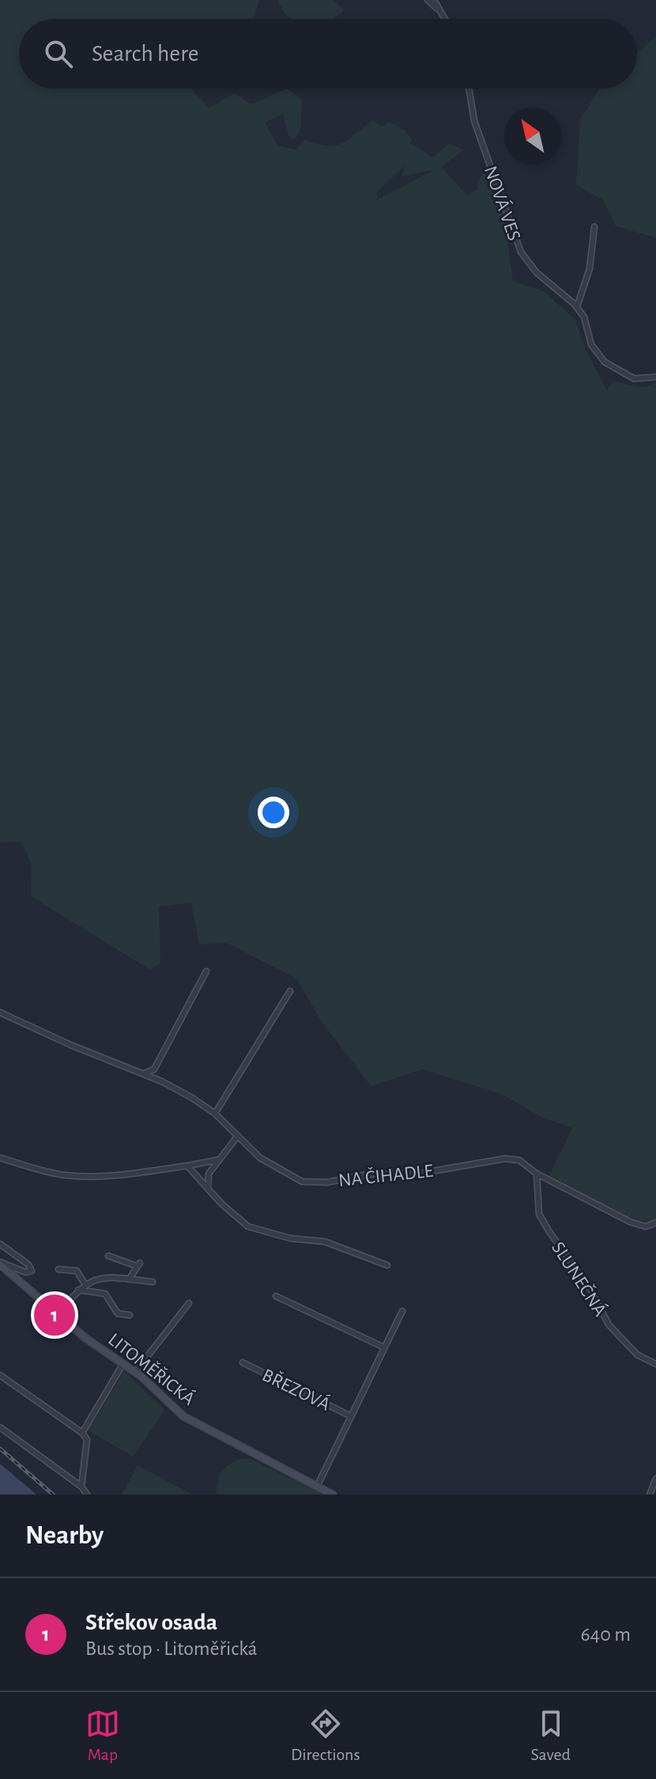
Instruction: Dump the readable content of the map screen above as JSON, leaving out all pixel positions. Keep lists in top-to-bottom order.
{
  "streets": {
    "main road": ["LITOMĚŘICKÁ"],
    "street": [
      "NOVÁ VES",
      "NA ČIHADLE",
      "SLUNEČNÁ",
      "BŘEZOVÁ"
    ]
  },
  "crossings": [
    ["NA ČIHADLE", "SLUNEČNÁ"],
    ["LITOMĚŘICKÁ", "BŘEZOVÁ"]
  ],
  "north": "top left",
  "page": {
    "search": "Search here",
    "pins": "1",
    "heading": "Nearby",
    "list": [
      {
        "mark": "1",
        "name": "Střekov osada",
        "note": "Bus stop · Litoměřická",
        "value": "640 m"
      }
    ],
    "nav": ["Map", "Directions", "Saved"]
  }
}
